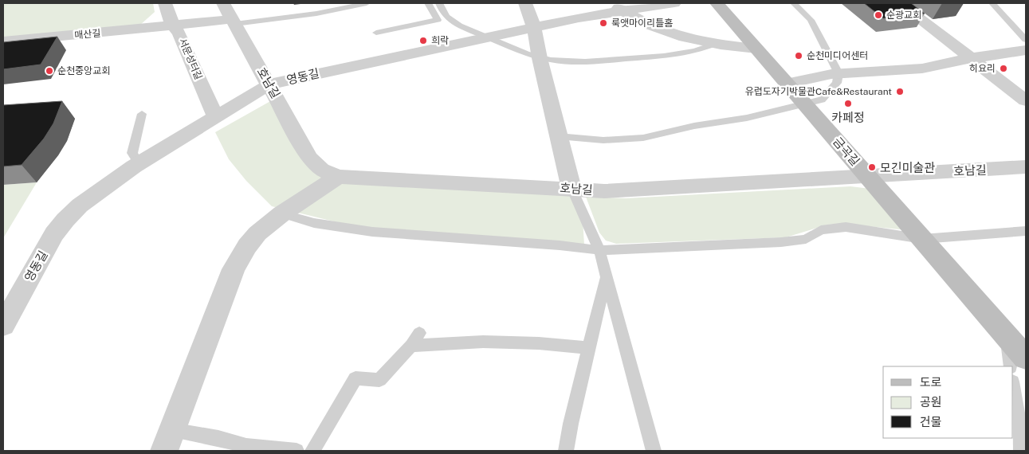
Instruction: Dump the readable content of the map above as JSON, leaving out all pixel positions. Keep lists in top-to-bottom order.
{
  "streets": {
    "street": [
      "매산길",
      "서문성터길",
      "영동길",
      "호남길",
      "금곡길"
    ]
  },
  "crossings": [
    ["매산길", "서문성터길"],
    ["매산길", "호남길"],
    ["서문성터길", "영동길"],
    ["영동길", "호남길"],
    ["호남길", "금곡길"]
  ],
  "places": [
    "순광교회",
    "룩앳마이리틀홈",
    "희락",
    "순천미디어센터",
    "히요리",
    "순천중앙교회",
    "유럽도자기박물관Cafe&Restaurant",
    "카페정",
    "모긴미술관"
  ],
  "legend": ["도로", "공원", "건물"]
}
